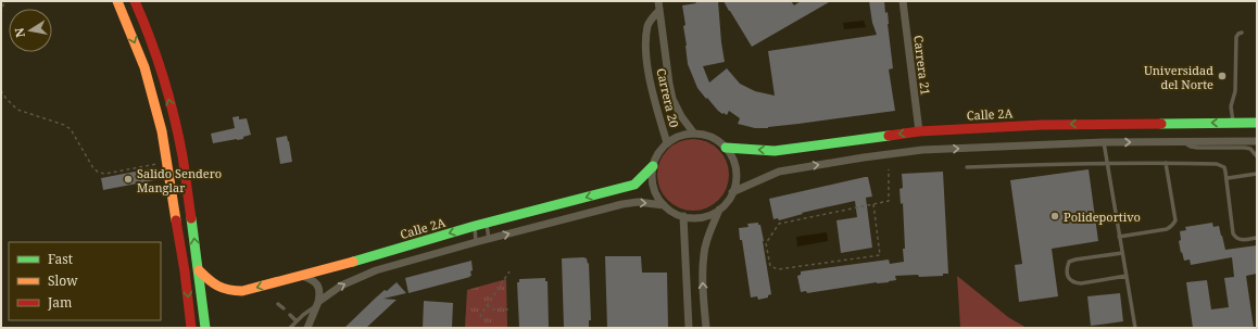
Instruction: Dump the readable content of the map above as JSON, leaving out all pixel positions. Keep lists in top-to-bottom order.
{
  "streets": {
    "main road": ["Calle 2A"],
    "street": ["Carrera 21", "Carrera 20"]
  },
  "crossings": [
    ["Carrera 21", "Calle 2A"],
    ["Carrera 20", "Calle 2A"]
  ],
  "one_way": ["Calle 2A"],
  "places": ["Universidad del Norte", "Salido Sendero Manglar", "Polideportivo"],
  "legend": ["Fast", "Slow", "Jam"],
  "north": "left"
}
